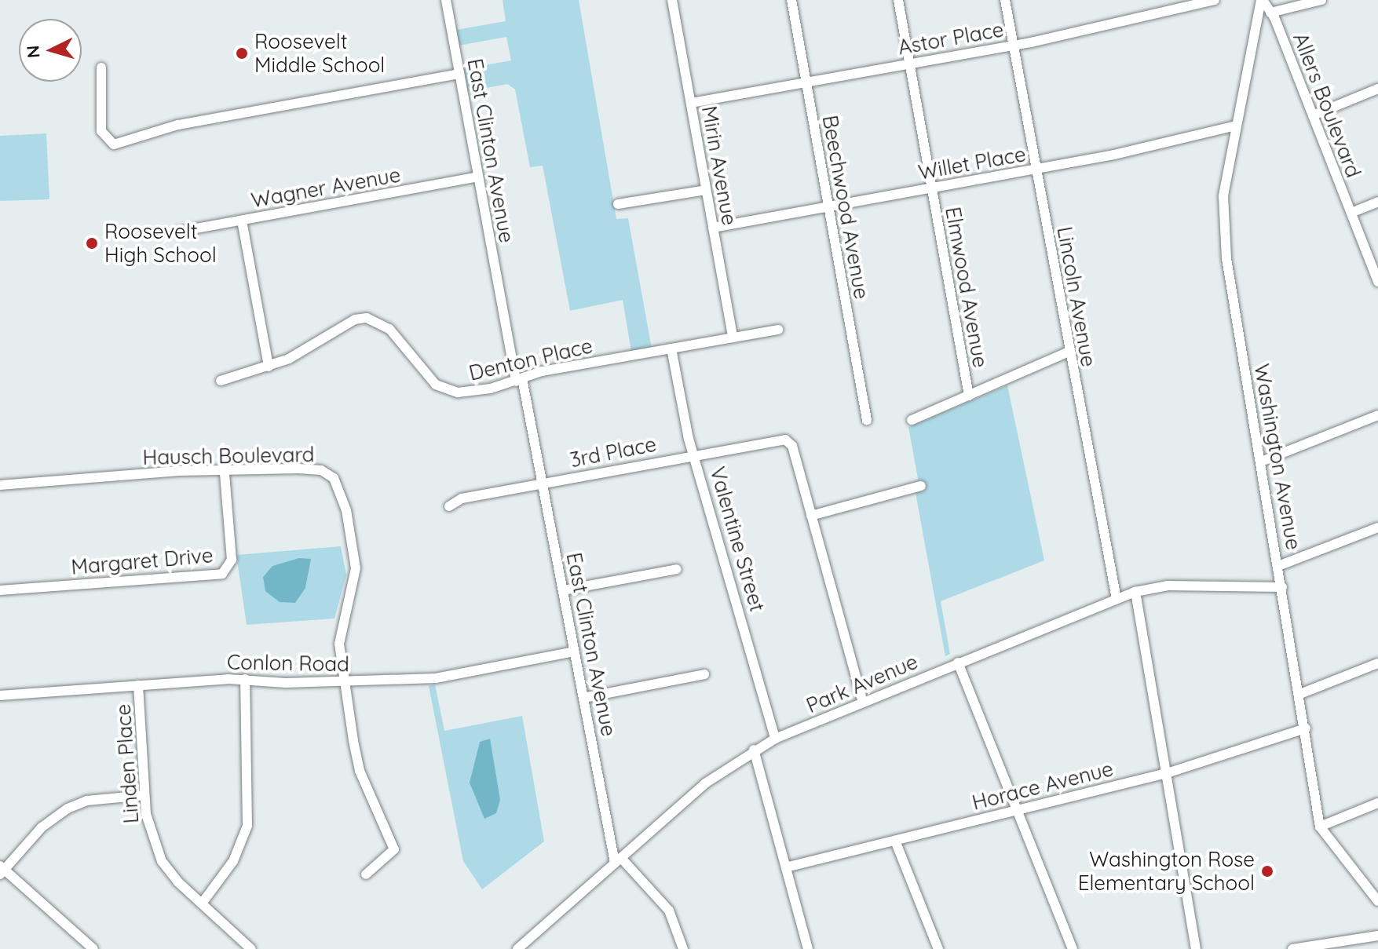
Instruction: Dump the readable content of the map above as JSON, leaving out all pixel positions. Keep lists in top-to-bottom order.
{
  "streets": {
    "street": [
      "Astor Place",
      "Allers Boulevard",
      "East Clinton Avenue",
      "Willet Place",
      "Mirin Avenue",
      "Wagner Avenue",
      "Beechwood Avenue",
      "Elmwood Avenue",
      "Lincoln Avenue",
      "Denton Place",
      "3rd Place",
      "Hausch Boulevard",
      "Washington Avenue",
      "Valentine Street",
      "Margaret Drive",
      "Conlon Road",
      "Park Avenue",
      "Linden Place",
      "Horace Avenue"
    ]
  },
  "crossings": [
    ["Astor Place", "Mirin Avenue"],
    ["Astor Place", "Beechwood Avenue"],
    ["Astor Place", "Elmwood Avenue"],
    ["Astor Place", "Lincoln Avenue"],
    ["Allers Boulevard", "Washington Avenue"],
    ["East Clinton Avenue", "Wagner Avenue"],
    ["East Clinton Avenue", "Denton Place"],
    ["East Clinton Avenue", "3rd Place"],
    ["East Clinton Avenue", "Conlon Road"],
    ["East Clinton Avenue", "Park Avenue"],
    ["Willet Place", "Mirin Avenue"],
    ["Willet Place", "Beechwood Avenue"],
    ["Willet Place", "Elmwood Avenue"],
    ["Willet Place", "Lincoln Avenue"],
    ["Willet Place", "Washington Avenue"],
    ["Mirin Avenue", "Denton Place"],
    ["Lincoln Avenue", "Park Avenue"],
    ["Denton Place", "Valentine Street"],
    ["3rd Place", "Valentine Street"],
    ["Hausch Boulevard", "Margaret Drive"],
    ["Hausch Boulevard", "Conlon Road"],
    ["Washington Avenue", "Park Avenue"],
    ["Washington Avenue", "Horace Avenue"],
    ["Valentine Street", "Park Avenue"],
    ["Conlon Road", "Linden Place"]
  ],
  "places": ["Roosevelt Middle School", "Roosevelt High School", "Washington Rose Elementary School"],
  "north": "left"
}
